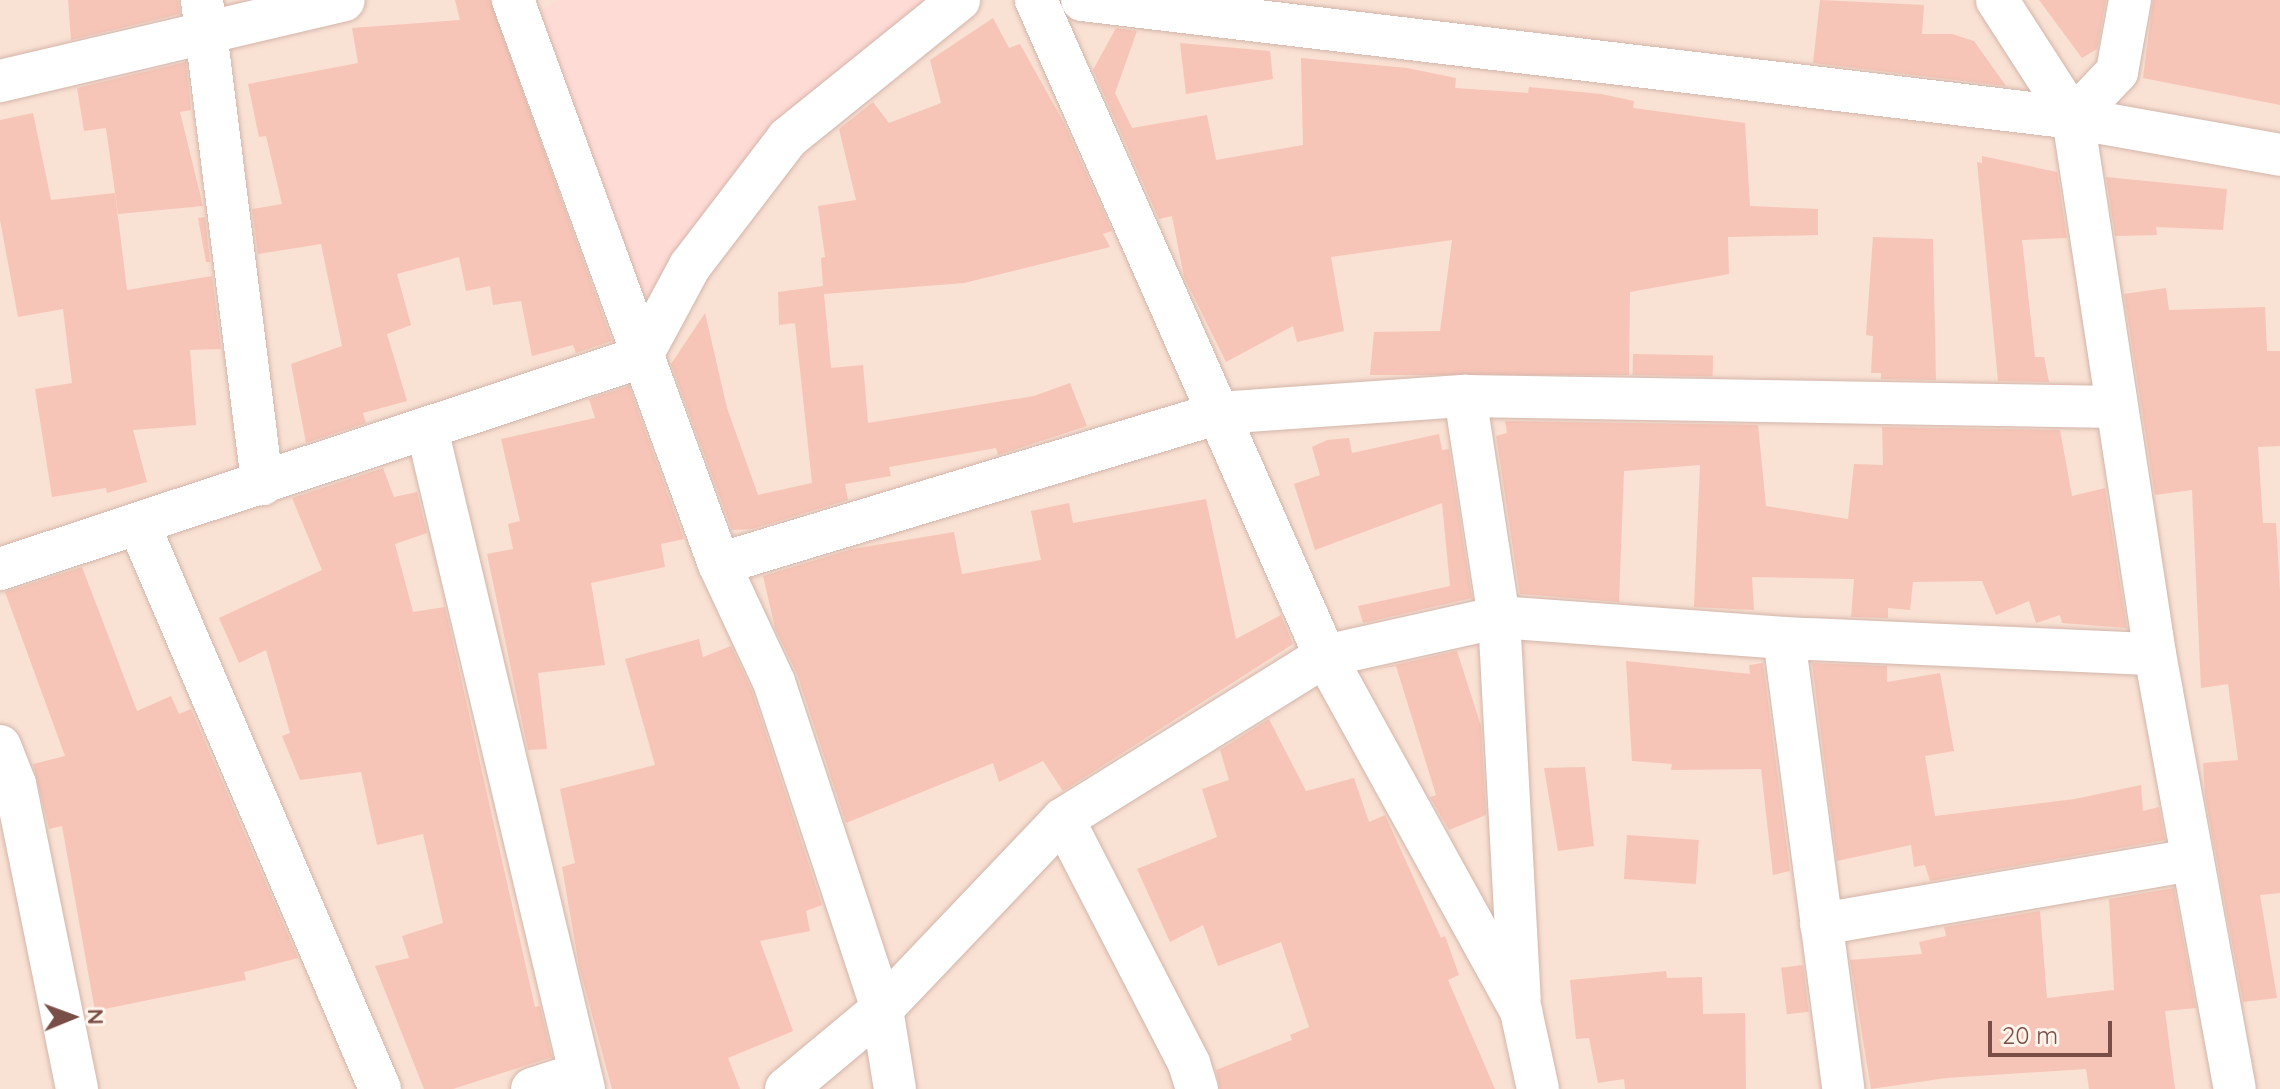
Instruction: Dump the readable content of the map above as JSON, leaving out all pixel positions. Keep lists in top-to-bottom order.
{
  "scale_bar": "20 m",
  "north": "right"
}
